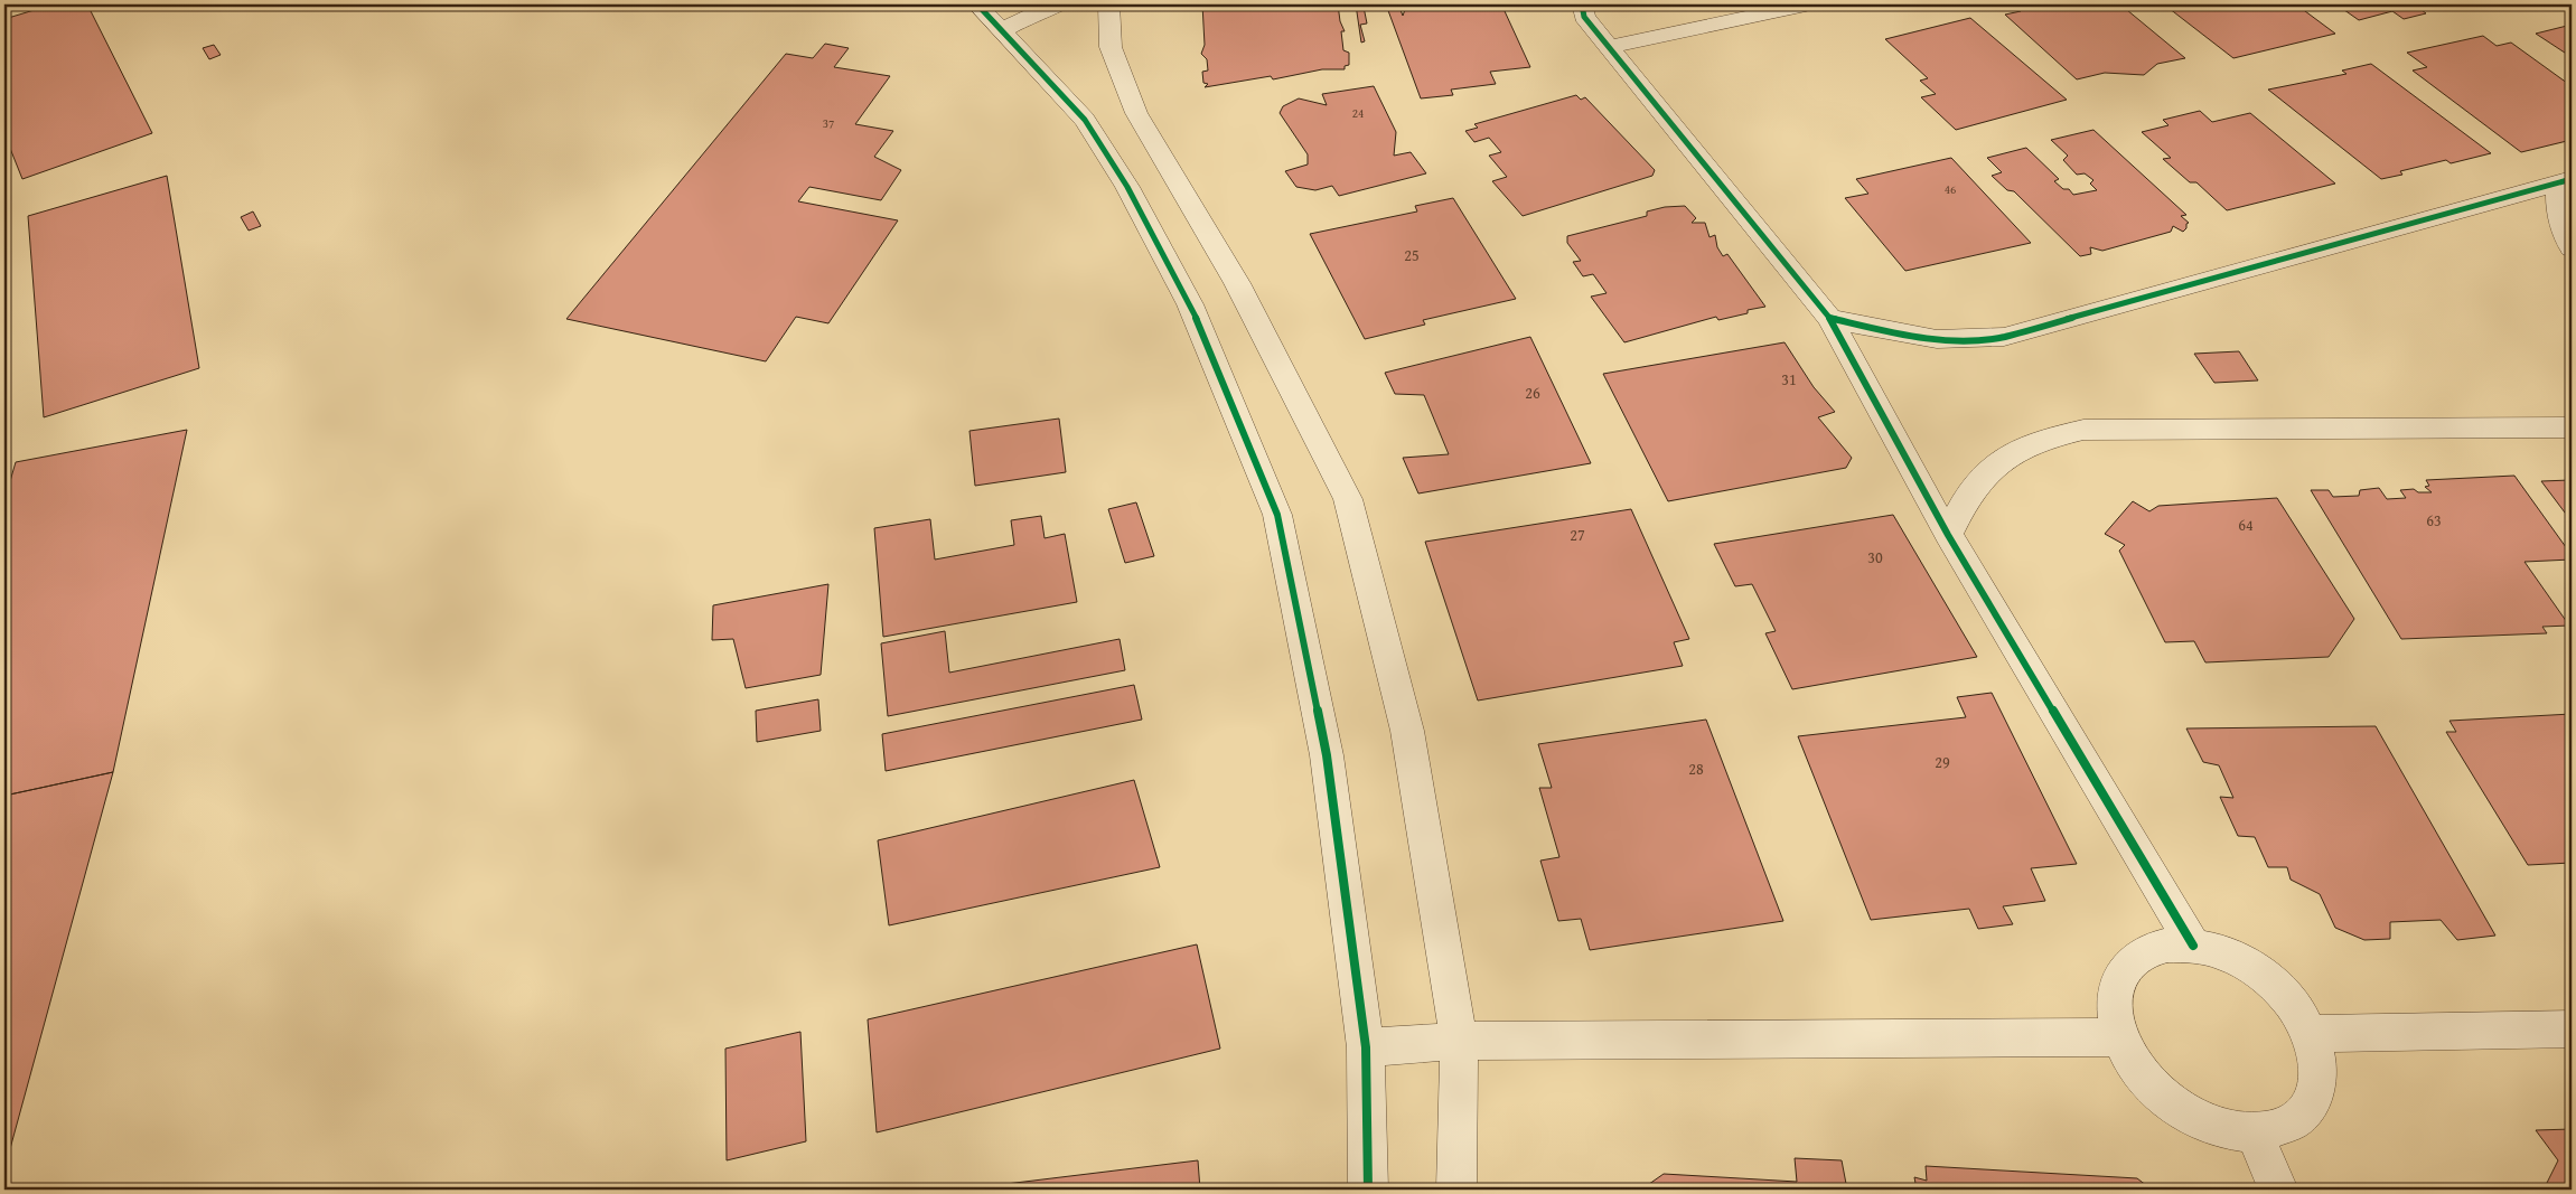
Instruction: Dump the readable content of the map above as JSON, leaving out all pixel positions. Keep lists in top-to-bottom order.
{
  "house_numbers": [
    "24",
    "37",
    "46",
    "25",
    "31",
    "26",
    "63",
    "64",
    "27",
    "30",
    "29",
    "28"
  ]
}
